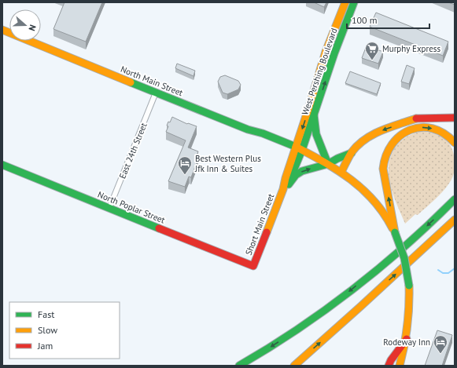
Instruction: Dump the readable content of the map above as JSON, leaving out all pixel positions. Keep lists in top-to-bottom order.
{
  "streets": {
    "main road": [
      "West Pershing Boulevard",
      "North Main Street",
      "North Poplar Street",
      "Short Main Street"
    ],
    "street": ["East 24th Street"]
  },
  "crossings": [
    ["West Pershing Boulevard", "North Main Street"],
    ["West Pershing Boulevard", "Short Main Street"],
    ["North Main Street", "East 24th Street"],
    ["North Main Street", "Short Main Street"],
    ["East 24th Street", "North Poplar Street"],
    ["North Poplar Street", "Short Main Street"]
  ],
  "places": {
    "supermarket": ["Murphy Express"],
    "hotel": ["Best Western Plus Jfk Inn & Suites", "Rodeway Inn"]
  },
  "legend": ["Fast", "Slow", "Jam"],
  "scale_bar": "100 m",
  "north": "right"
}
